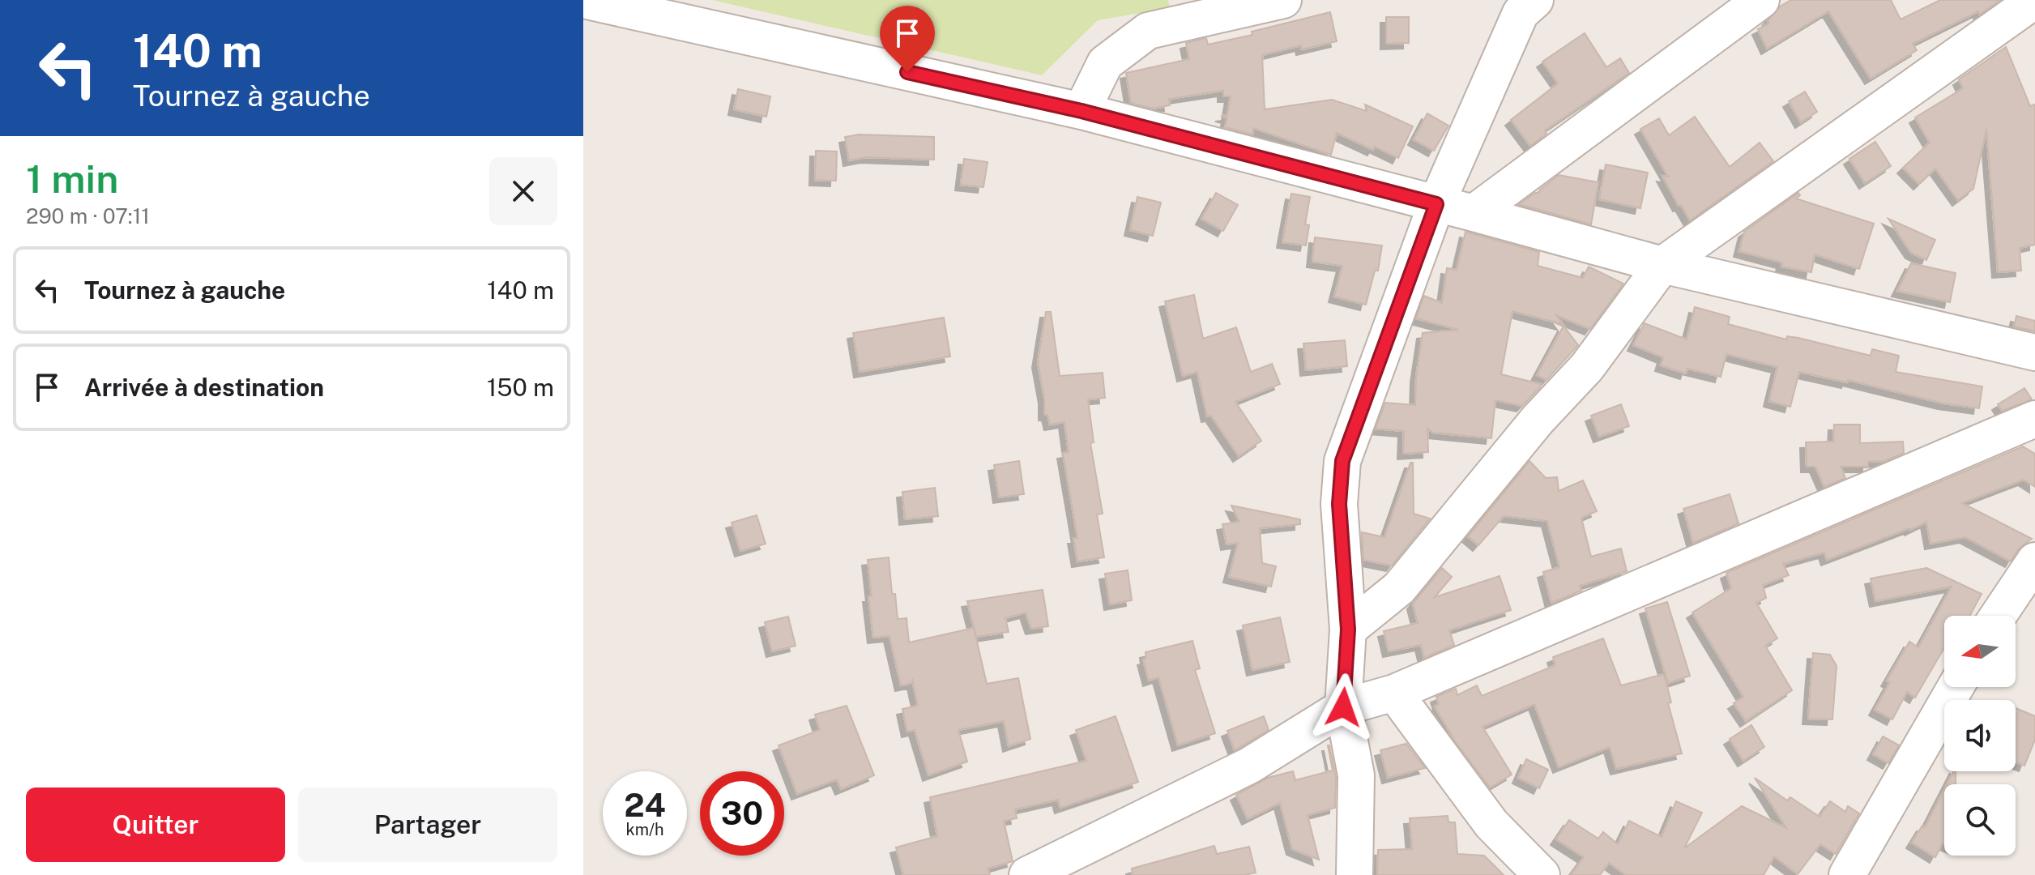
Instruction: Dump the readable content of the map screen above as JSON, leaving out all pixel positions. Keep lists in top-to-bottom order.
{
  "north": "left",
  "page": {
    "turn": ["140 m", "Tournez à gauche"],
    "heading": ["1 min", "290 m · 07:11"],
    "list": [
      {
        "name": "Tournez à gauche",
        "value": "140 m"
      },
      {
        "name": "Arrivée à destination",
        "value": "150 m"
      }
    ],
    "speed": "24 km/h",
    "limit": "30",
    "buttons": ["Quitter", "Partager"]
  }
}
